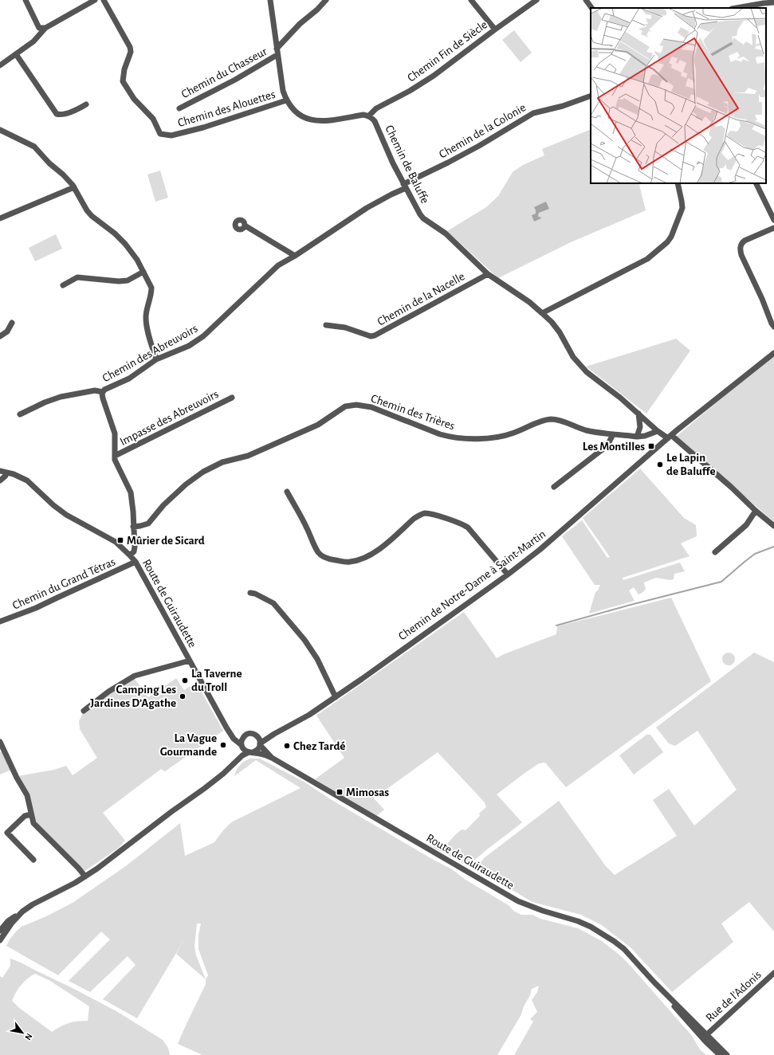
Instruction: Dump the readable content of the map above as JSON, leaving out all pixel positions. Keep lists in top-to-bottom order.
{
  "streets": {
    "street": [
      "Chemin Fin de Siècle",
      "Chemin du Chasseur",
      "Chemin des Alouettes",
      "Chemin de la Colonie",
      "Chemin de Baluffe",
      "Chemin de la Nacelle",
      "Chemin des Abreuvoirs",
      "Chemin des Trières",
      "Impasse des Abreuvoirs",
      "Chemin du Grand Tétras",
      "Chemin de Notre-Dame à Saint-Martin",
      "Route de Guiraudette",
      "Rue de l'Adonis"
    ]
  },
  "crossings": [
    ["Chemin Fin de Siècle", "Chemin de Baluffe"],
    ["Chemin de la Colonie", "Chemin de Baluffe"],
    ["Chemin de la Colonie", "Chemin des Abreuvoirs"],
    ["Chemin de Baluffe", "Chemin de la Nacelle"],
    ["Chemin de Baluffe", "Chemin des Abreuvoirs"],
    ["Chemin de Baluffe", "Chemin des Trières"],
    ["Chemin de Baluffe", "Chemin de Notre-Dame à Saint-Martin"],
    ["Chemin des Abreuvoirs", "Chemin des Trières"],
    ["Chemin des Abreuvoirs", "Impasse des Abreuvoirs"],
    ["Chemin des Abreuvoirs", "Route de Guiraudette"],
    ["Chemin du Grand Tétras", "Route de Guiraudette"],
    ["Chemin de Notre-Dame à Saint-Martin", "Route de Guiraudette"],
    ["Route de Guiraudette", "Rue de l'Adonis"]
  ],
  "places": {
    "transit": ["Les Montilles", "Mûrier de Sicard", "Mimosas"],
    "other": [
      "Le Lapin de Baluffe",
      "La Taverne du Troll",
      "Camping Les Jardines D’Agathe",
      "La Vague Gourmande",
      "Chez Tardé"
    ]
  },
  "north": "bottom right"
}
